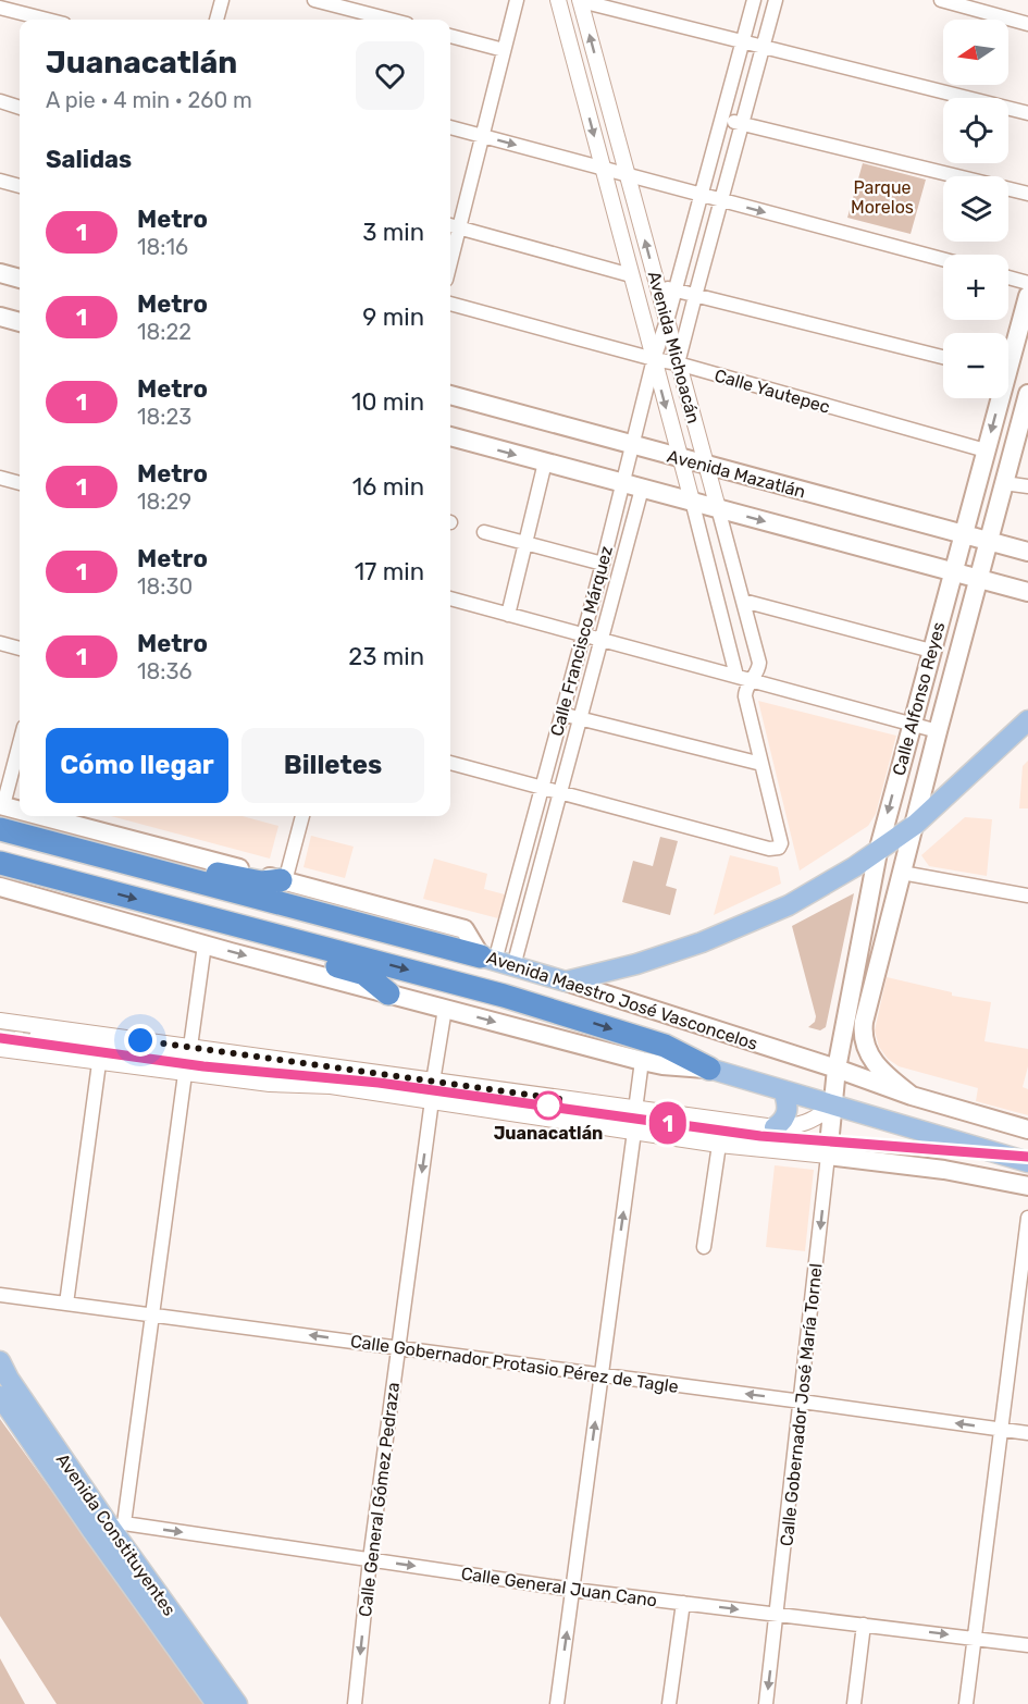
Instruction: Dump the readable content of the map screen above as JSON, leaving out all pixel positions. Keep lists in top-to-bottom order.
{
  "streets": {
    "main road": [
      "Avenida Mazatlán",
      "Calle Alfonso Reyes",
      "Avenida Maestro José Vasconcelos",
      "Calle Gobernador José María Tornel",
      "Avenida Constituyentes"
    ],
    "street": [
      "Avenida Michoacán",
      "Calle Yautepec",
      "Calle Francisco Márquez",
      "Calle Gobernador Protasio Pérez de Tagle",
      "Calle General Gómez Pedraza",
      "Calle General Juan Cano"
    ]
  },
  "crossings": [
    ["Avenida Michoacán", "Calle Yautepec"],
    ["Avenida Michoacán", "Avenida Mazatlán"],
    ["Avenida Michoacán", "Calle Francisco Márquez"],
    ["Calle Yautepec", "Calle Francisco Márquez"],
    ["Calle Yautepec", "Calle Alfonso Reyes"],
    ["Avenida Mazatlán", "Calle Francisco Márquez"],
    ["Avenida Mazatlán", "Calle Alfonso Reyes"],
    ["Calle Francisco Márquez", "Avenida Maestro José Vasconcelos"],
    ["Calle Alfonso Reyes", "Avenida Maestro José Vasconcelos"],
    ["Calle Alfonso Reyes", "Calle Gobernador José María Tornel"],
    ["Calle Gobernador Protasio Pérez de Tagle", "Calle Gobernador José María Tornel"],
    ["Calle Gobernador Protasio Pérez de Tagle", "Calle General Gómez Pedraza"],
    ["Calle Gobernador José María Tornel", "Calle General Juan Cano"],
    ["Calle General Gómez Pedraza", "Calle General Juan Cano"],
    ["Avenida Constituyentes", "Calle General Juan Cano"]
  ],
  "one_way": [
    "Calle Gobernador Protasio Pérez de Tagle",
    "Calle Gobernador José María Tornel",
    "Calle General Gómez Pedraza",
    "Calle General Juan Cano"
  ],
  "parks": ["Parque Morelos"],
  "places": ["Juanacatlán"],
  "lines": ["metro line 1"],
  "north": "left",
  "page": {
    "on_map": "1",
    "map_buttons": ["+", "−"],
    "heading": [
      ["Juanacatlán", "A pie · 4 min · 260 m"],
      "Salidas"
    ],
    "list": [
      {
        "mark": "1",
        "name": "Metro",
        "note": "18:16",
        "value": "3 min"
      },
      {
        "mark": "1",
        "name": "Metro",
        "note": "18:22",
        "value": "9 min"
      },
      {
        "mark": "1",
        "name": "Metro",
        "note": "18:23",
        "value": "10 min"
      },
      {
        "mark": "1",
        "name": "Metro",
        "note": "18:29",
        "value": "16 min"
      },
      {
        "mark": "1",
        "name": "Metro",
        "note": "18:30",
        "value": "17 min"
      },
      {
        "mark": "1",
        "name": "Metro",
        "note": "18:36",
        "value": "23 min"
      }
    ],
    "buttons": ["Cómo llegar", "Billetes"]
  }
}
